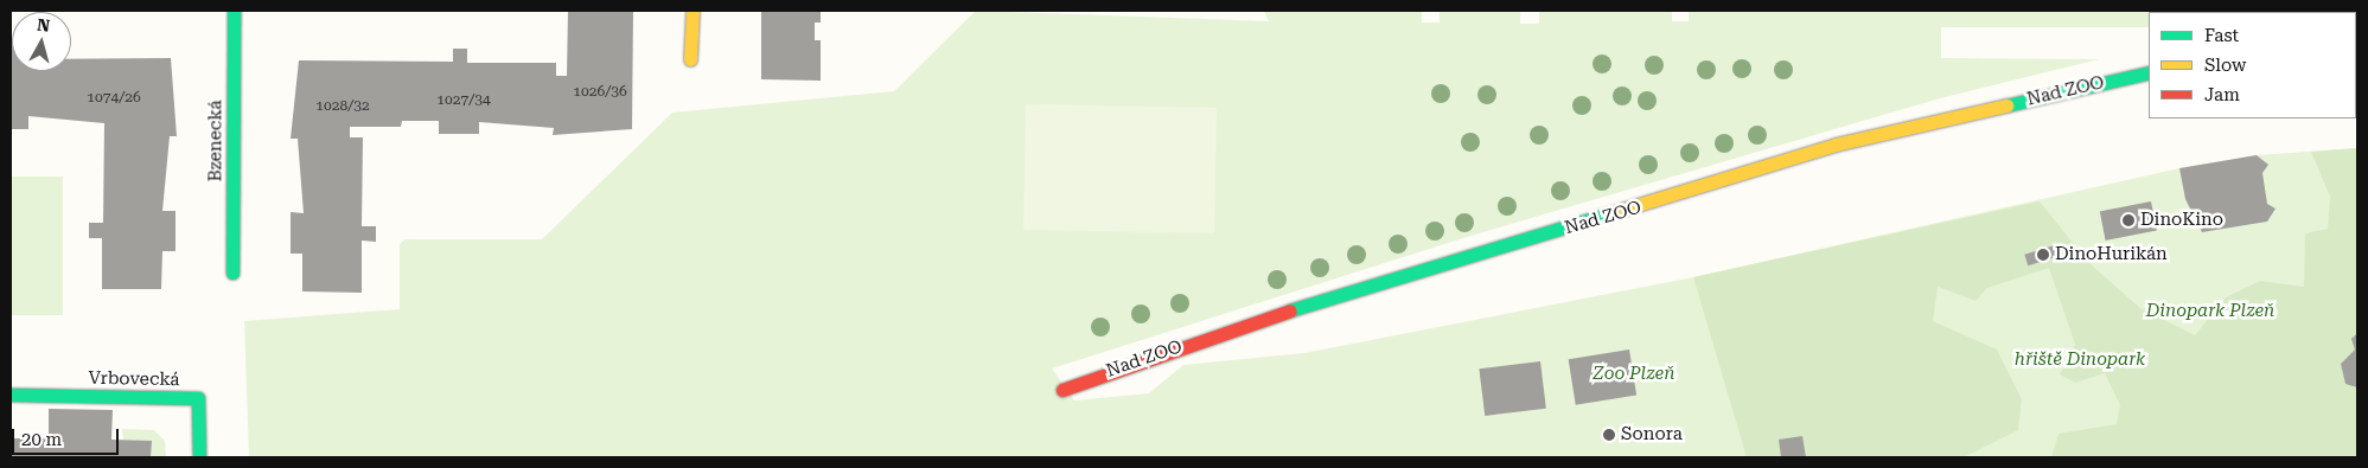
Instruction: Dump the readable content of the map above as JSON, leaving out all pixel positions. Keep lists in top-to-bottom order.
{
  "streets": {
    "street": ["Nad ZOO", "Bzenecká", "Vrbovecká"]
  },
  "parks": ["Dinopark Plzeň", "hřiště Dinopark", "Zoo Plzeň"],
  "places": ["DinoKino", "DinoHurikán", "Sonora"],
  "house_numbers": [
    "1026/36",
    "1074/26",
    "1027/34",
    "1028/32"
  ],
  "legend": ["Fast", "Slow", "Jam"],
  "scale_bar": "20 m",
  "north": "top"
}
